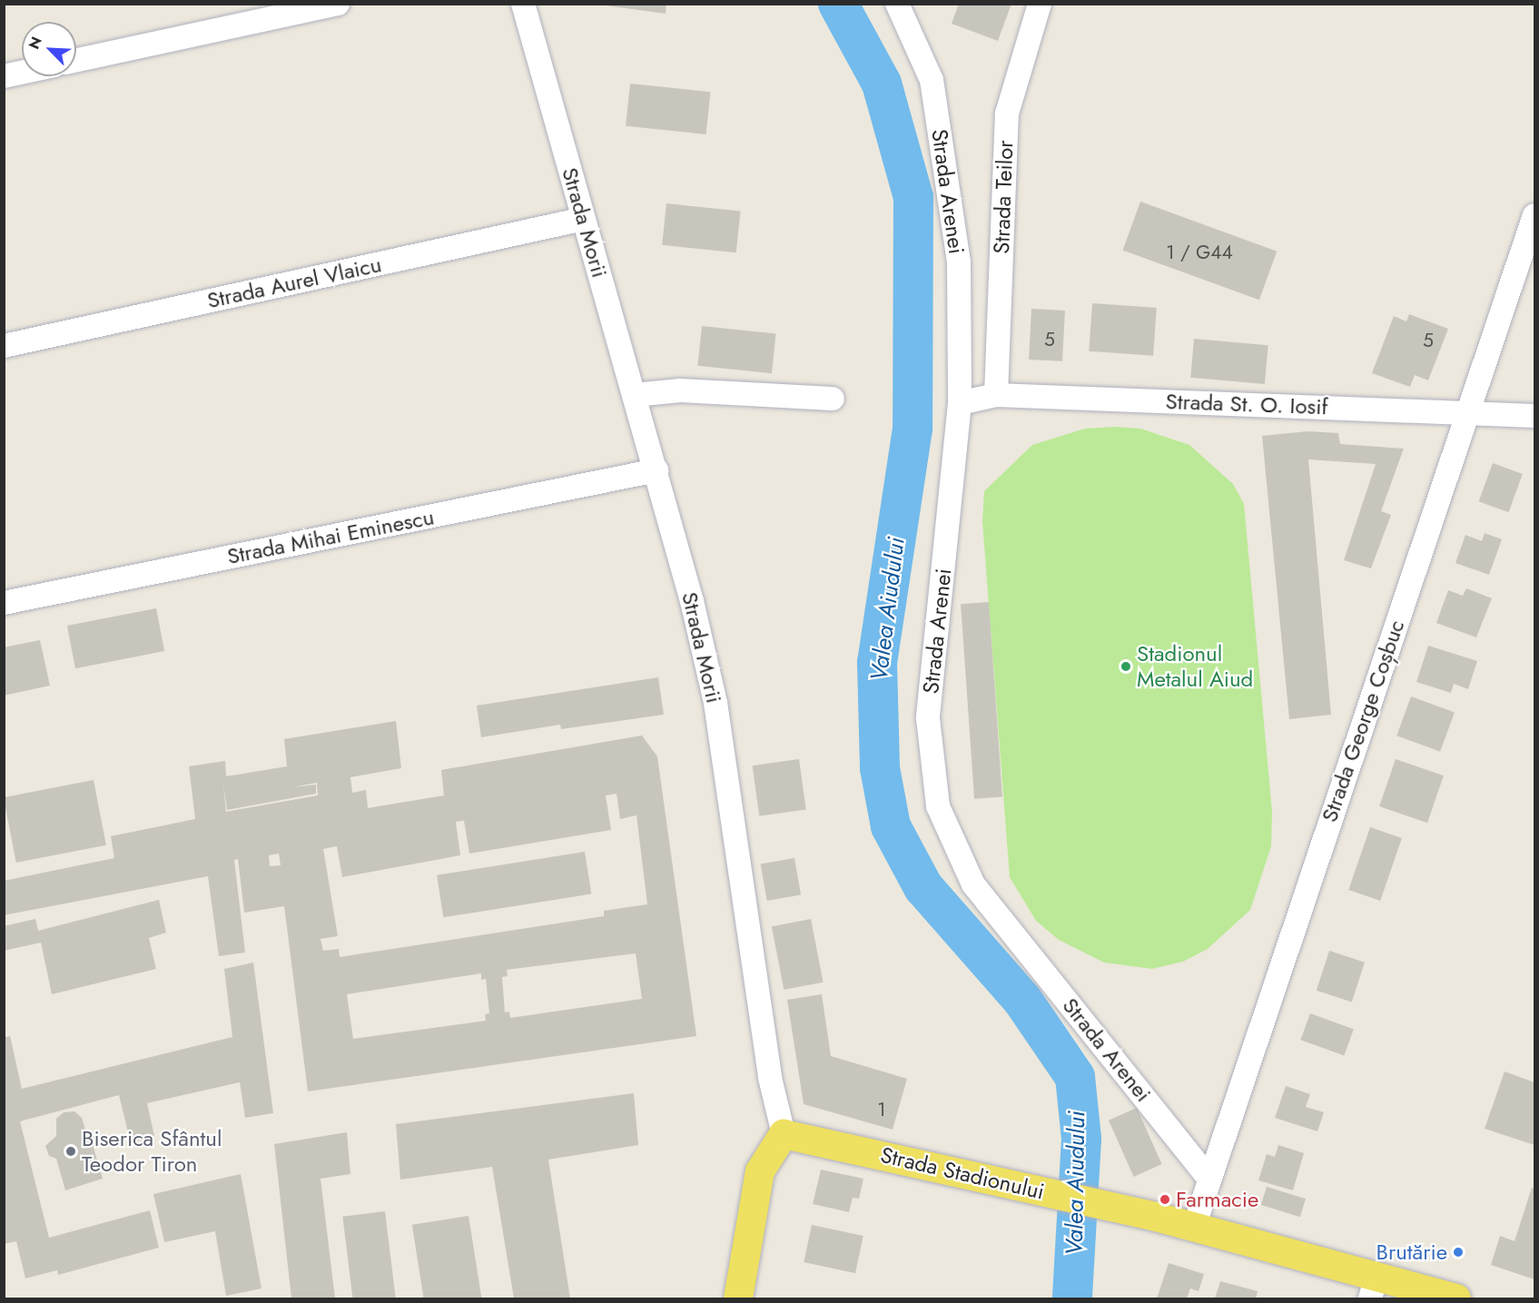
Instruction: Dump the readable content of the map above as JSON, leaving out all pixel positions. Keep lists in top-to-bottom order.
{
  "streets": {
    "main road": ["Strada Stadionului"],
    "street": [
      "Strada Arenei",
      "Strada Teilor",
      "Strada Morii",
      "Strada Aurel Vlaicu",
      "Strada St. O. Iosif",
      "Strada Mihai Eminescu",
      "Strada George Coșbuc"
    ]
  },
  "crossings": [
    ["Strada Arenei", "Strada St. O. Iosif"],
    ["Strada Arenei", "Strada George Coșbuc"],
    ["Strada Teilor", "Strada St. O. Iosif"],
    ["Strada Morii", "Strada Aurel Vlaicu"],
    ["Strada Morii", "Strada Mihai Eminescu"],
    ["Strada Morii", "Strada Stadionului"],
    ["Strada St. O. Iosif", "Strada George Coșbuc"],
    ["Strada George Coșbuc", "Strada Stadionului"]
  ],
  "water": ["Valea Aiudului"],
  "places": [
    "Stadionul Metalul Aiud",
    "Biserica Sfântul Teodor Tiron",
    "Farmacie",
    "Brutărie"
  ],
  "house_numbers": [
    "1 / G44",
    "5",
    "5",
    "1"
  ],
  "north": "top left"
}
